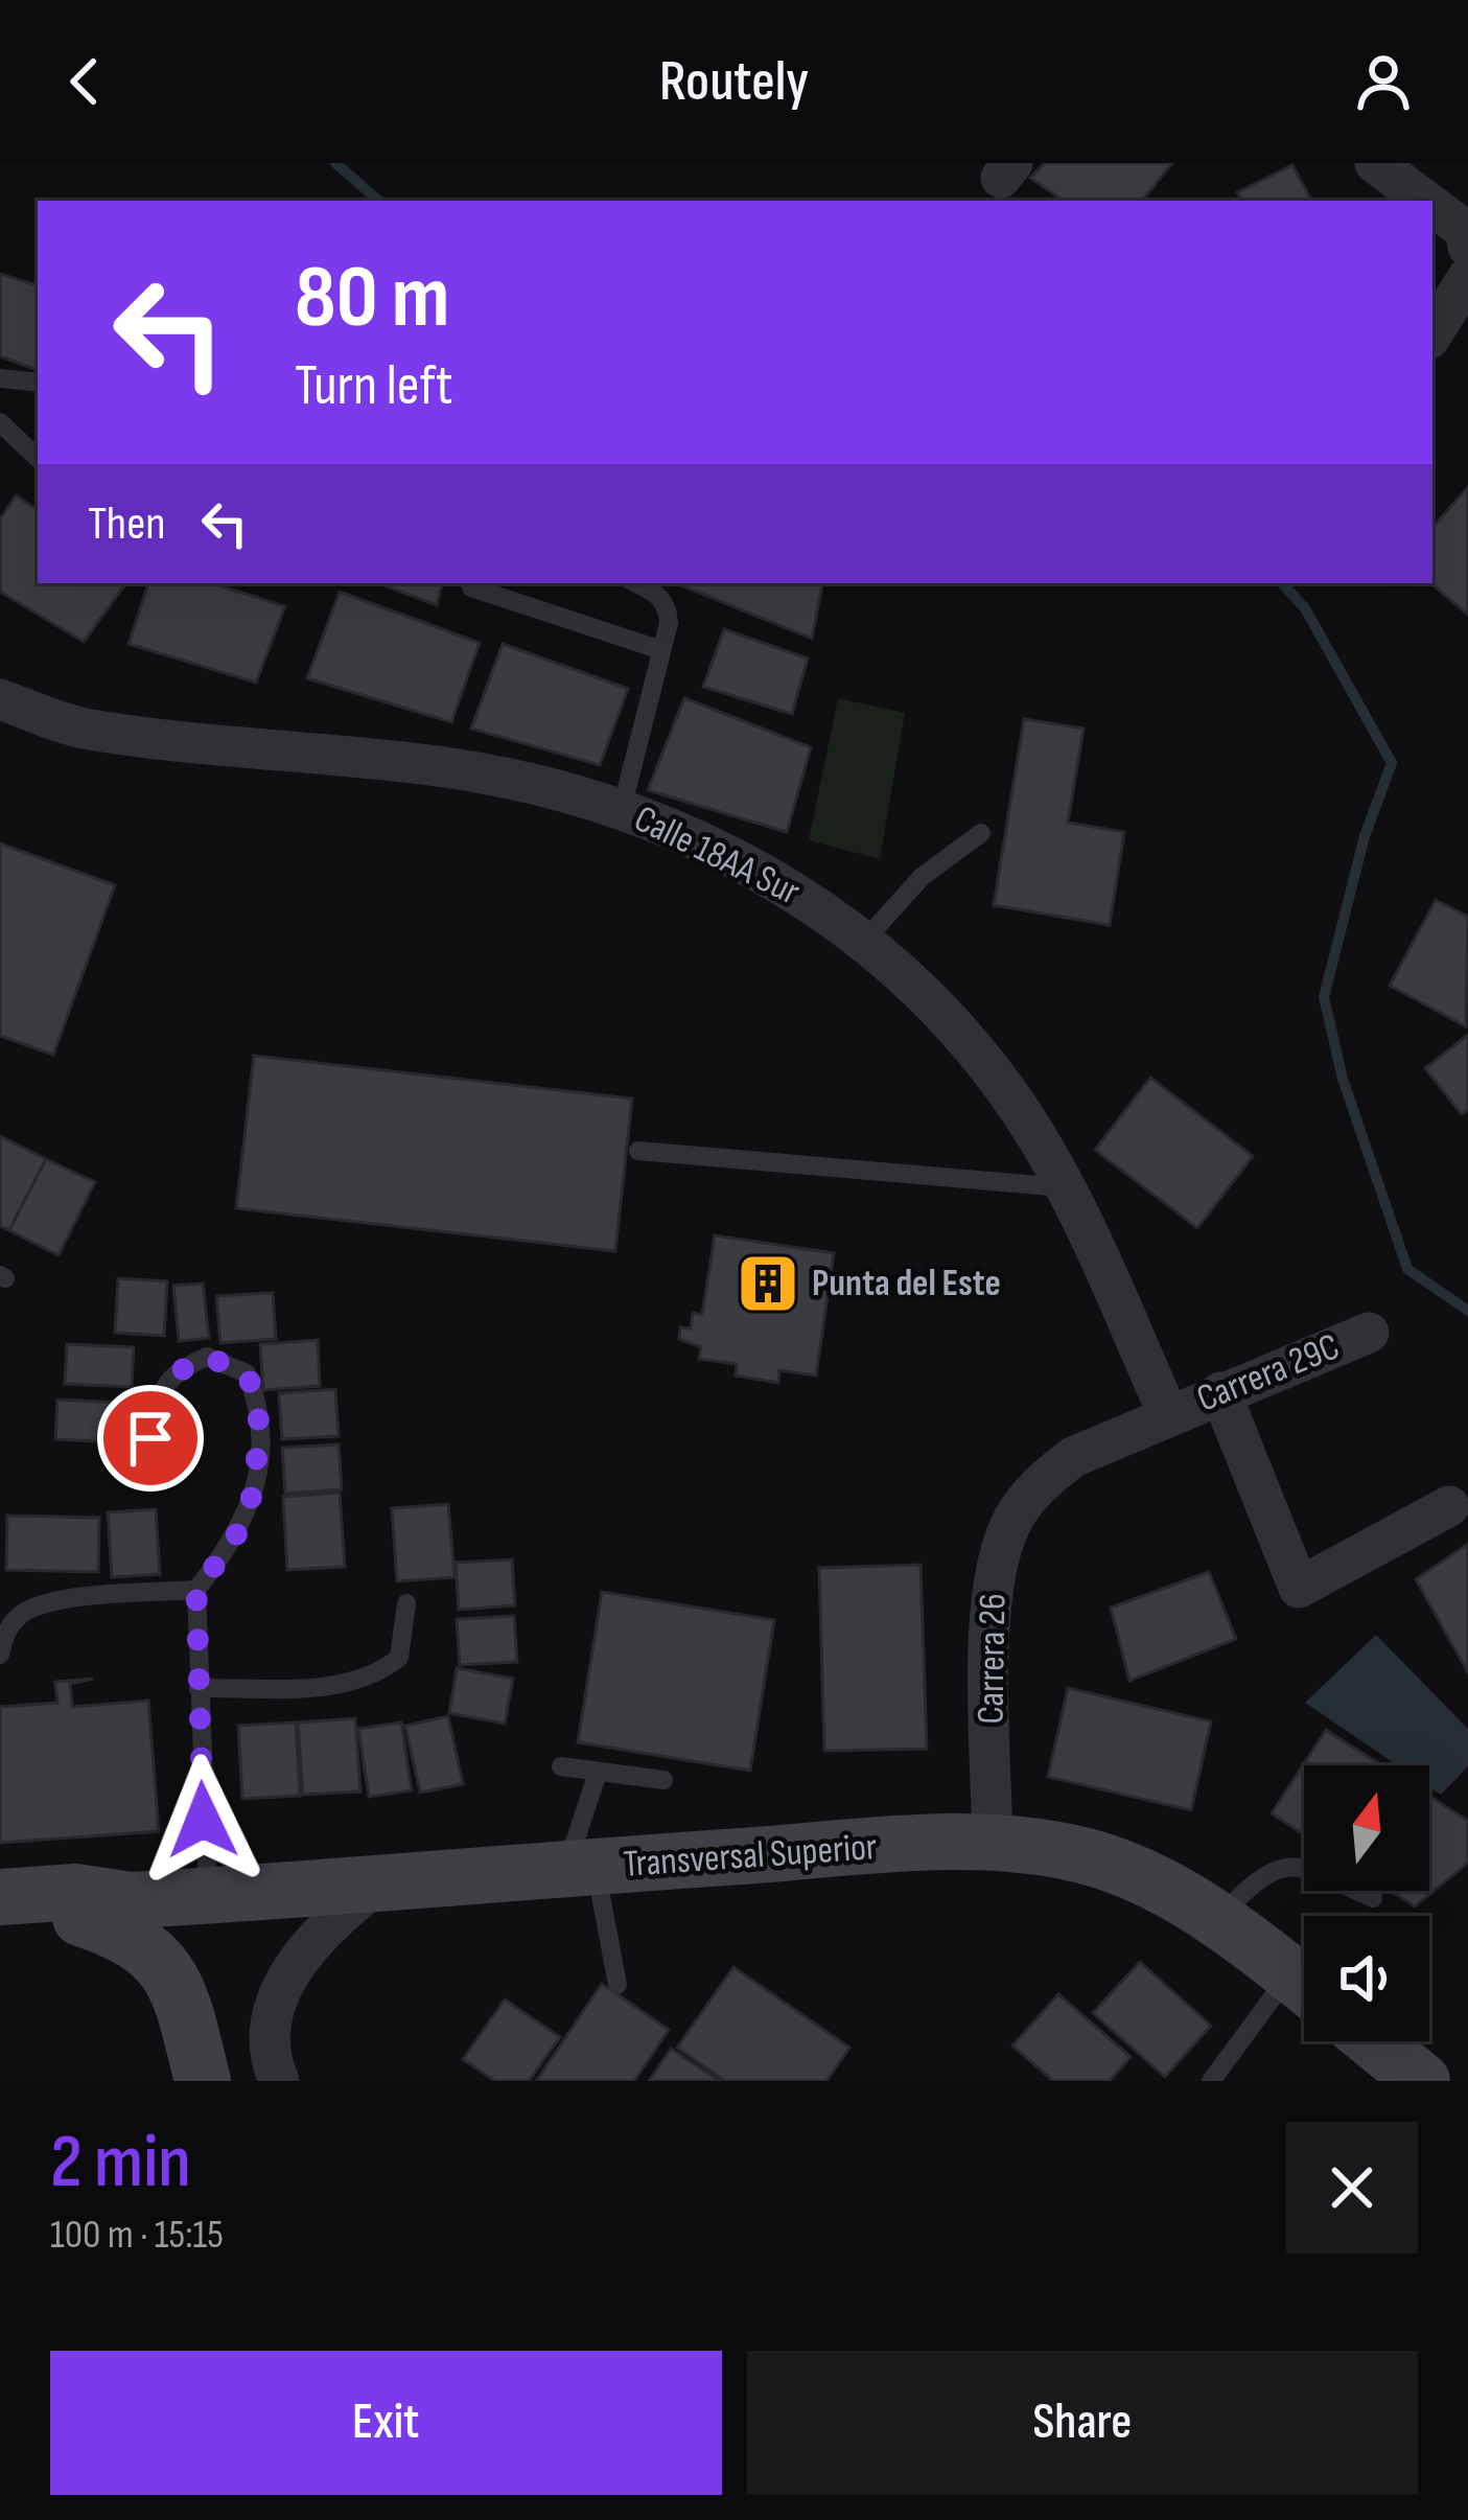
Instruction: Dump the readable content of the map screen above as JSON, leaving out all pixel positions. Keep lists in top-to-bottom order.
{
  "streets": {
    "main road": ["Transversal Superior"],
    "street": ["Calle 18AA Sur", "Carrera 29C", "Carrera 26"]
  },
  "crossings": [
    ["Calle 18AA Sur", "Carrera 29C"],
    ["Calle 18AA Sur", "Carrera 26"],
    ["Carrera 29C", "Carrera 26"],
    ["Carrera 26", "Transversal Superior"]
  ],
  "places": {
    "building": ["Punta del Este"]
  },
  "north": "top",
  "page": {
    "header": "Routely",
    "turn": ["80 m", "Turn left"],
    "then": "Then",
    "heading": ["2 min", "100 m · 15:15"],
    "buttons": ["Exit", "Share"]
  }
}
